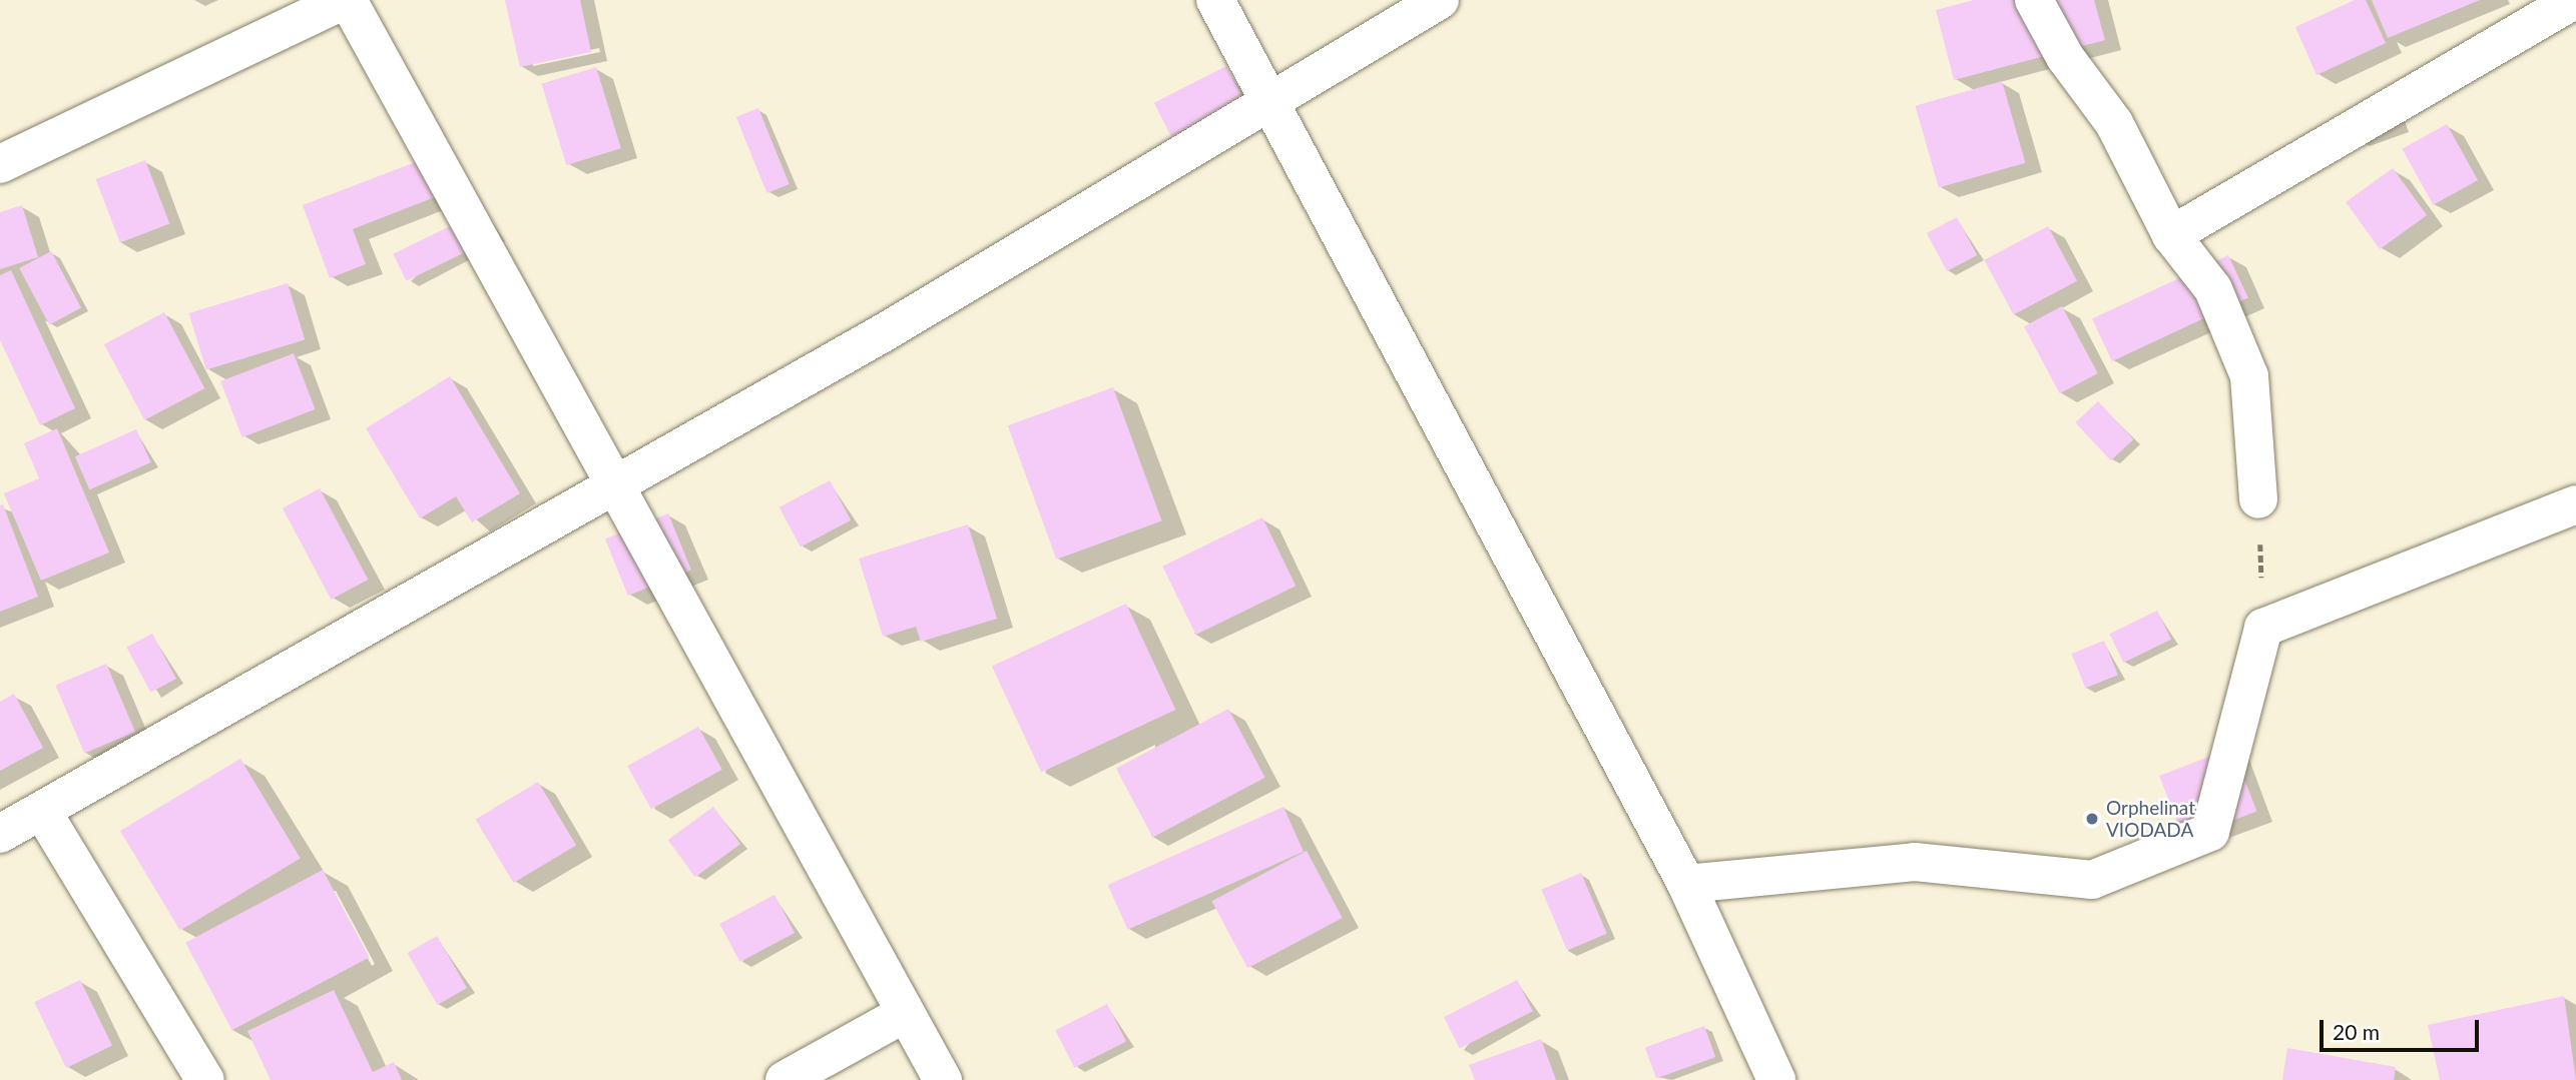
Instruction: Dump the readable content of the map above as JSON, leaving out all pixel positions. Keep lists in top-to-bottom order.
{
  "places": ["Orphelinat VIODADA"],
  "scale_bar": "20 m"
}
